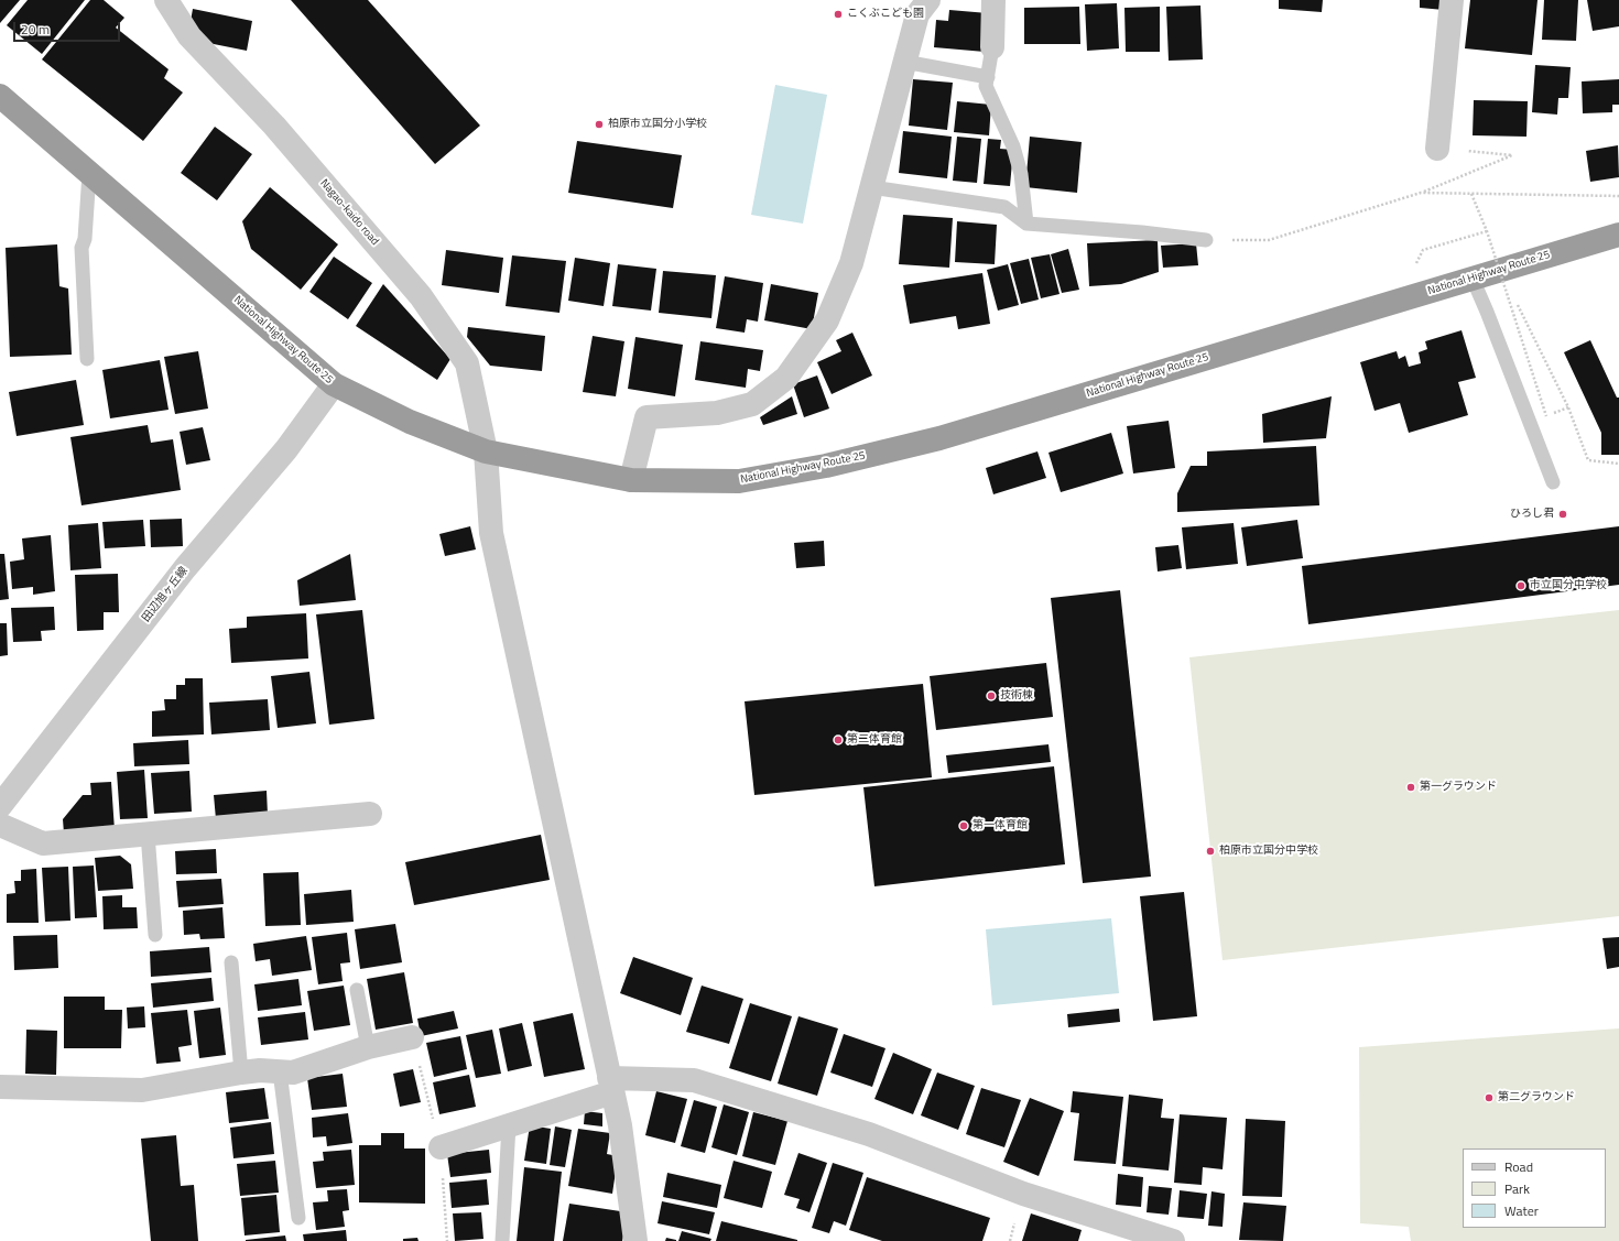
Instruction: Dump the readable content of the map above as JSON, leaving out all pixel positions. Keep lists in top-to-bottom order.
{
  "streets": {
    "highway": ["National Highway Route 25"],
    "street": ["Nagao-kaido road", "田辺旭ヶ丘線"]
  },
  "crossings": [
    ["Nagao-kaido road", "National Highway Route 25"],
    ["National Highway Route 25", "田辺旭ヶ丘線"]
  ],
  "places": [
    "こくぶこども園",
    "柏原市立国分小学校",
    "ひろし君",
    "市立国分中学校",
    "技術棟",
    "第二体育館",
    "第一グラウンド",
    "第一体育館",
    "柏原市立国分中学校",
    "第二グラウンド"
  ],
  "legend": ["Road", "Park", "Water"],
  "scale_bar": "20 m"
}
